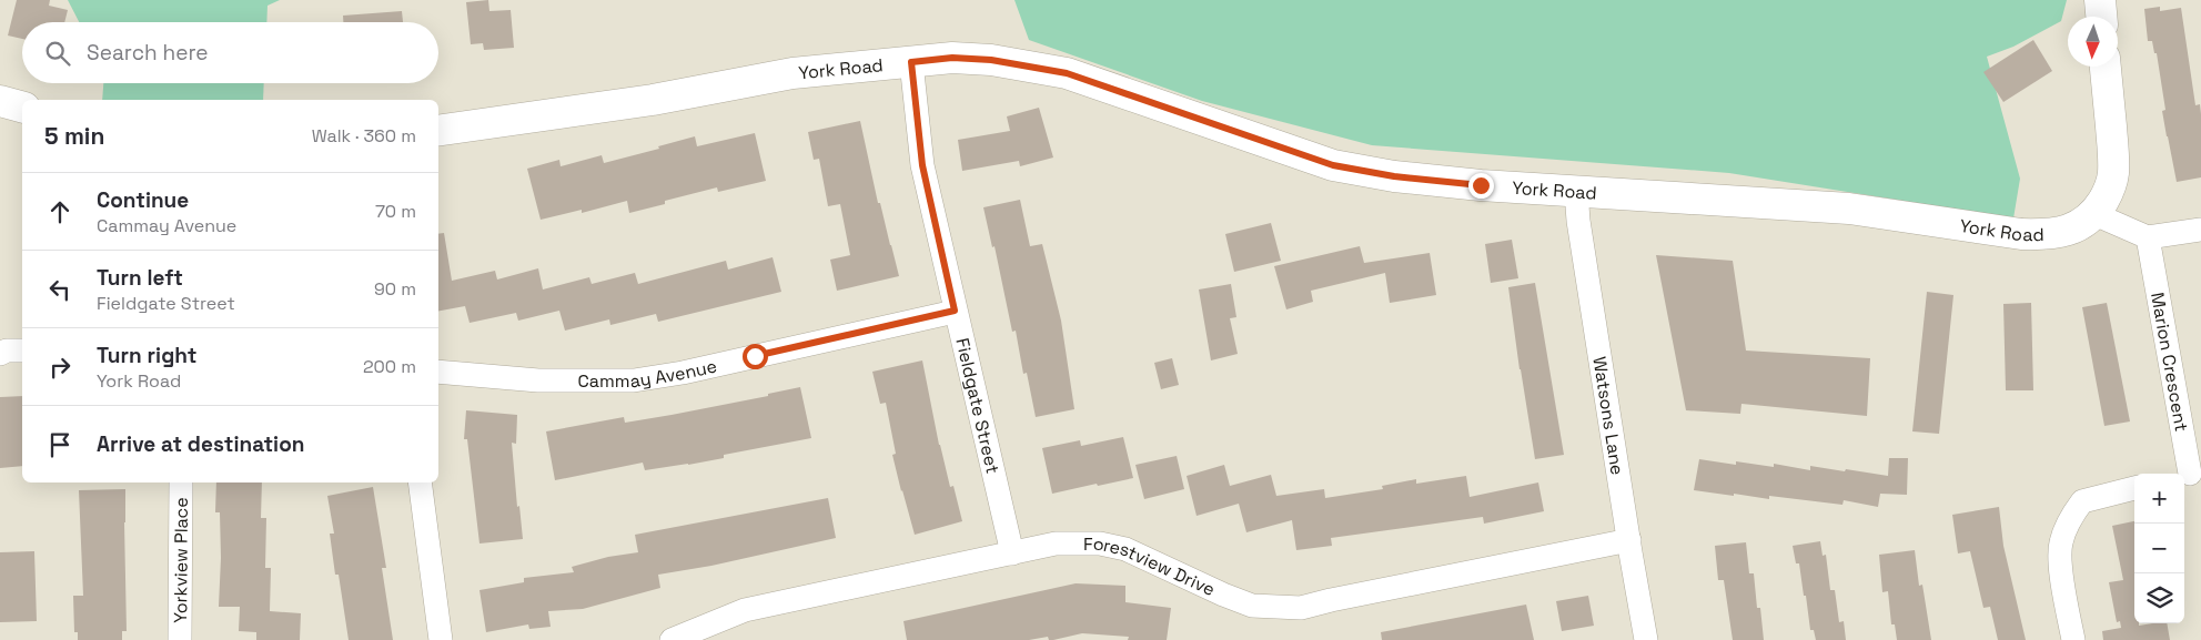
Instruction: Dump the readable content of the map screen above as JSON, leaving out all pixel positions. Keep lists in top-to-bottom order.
{
  "streets": {
    "street": [
      "York Road",
      "Marion Crescent",
      "Cammay Avenue",
      "Fieldgate Street",
      "Watsons Lane",
      "Yorkview Place",
      "Forestview Drive"
    ]
  },
  "crossings": [
    ["York Road", "Fieldgate Street"],
    ["York Road", "Watsons Lane"],
    ["Cammay Avenue", "Fieldgate Street"],
    ["Fieldgate Street", "Forestview Drive"],
    ["Watsons Lane", "Forestview Drive"]
  ],
  "north": "bottom",
  "page": {
    "search": "Search here",
    "heading": ["5 min", "Walk · 360 m"],
    "list": [
      ["Continue", "Cammay Avenue", "70 m"],
      ["Turn left", "Fieldgate Street", "90 m"],
      ["Turn right", "York Road", "200 m"],
      "Arrive at destination"
    ],
    "map_buttons": ["+", "−"]
  }
}
